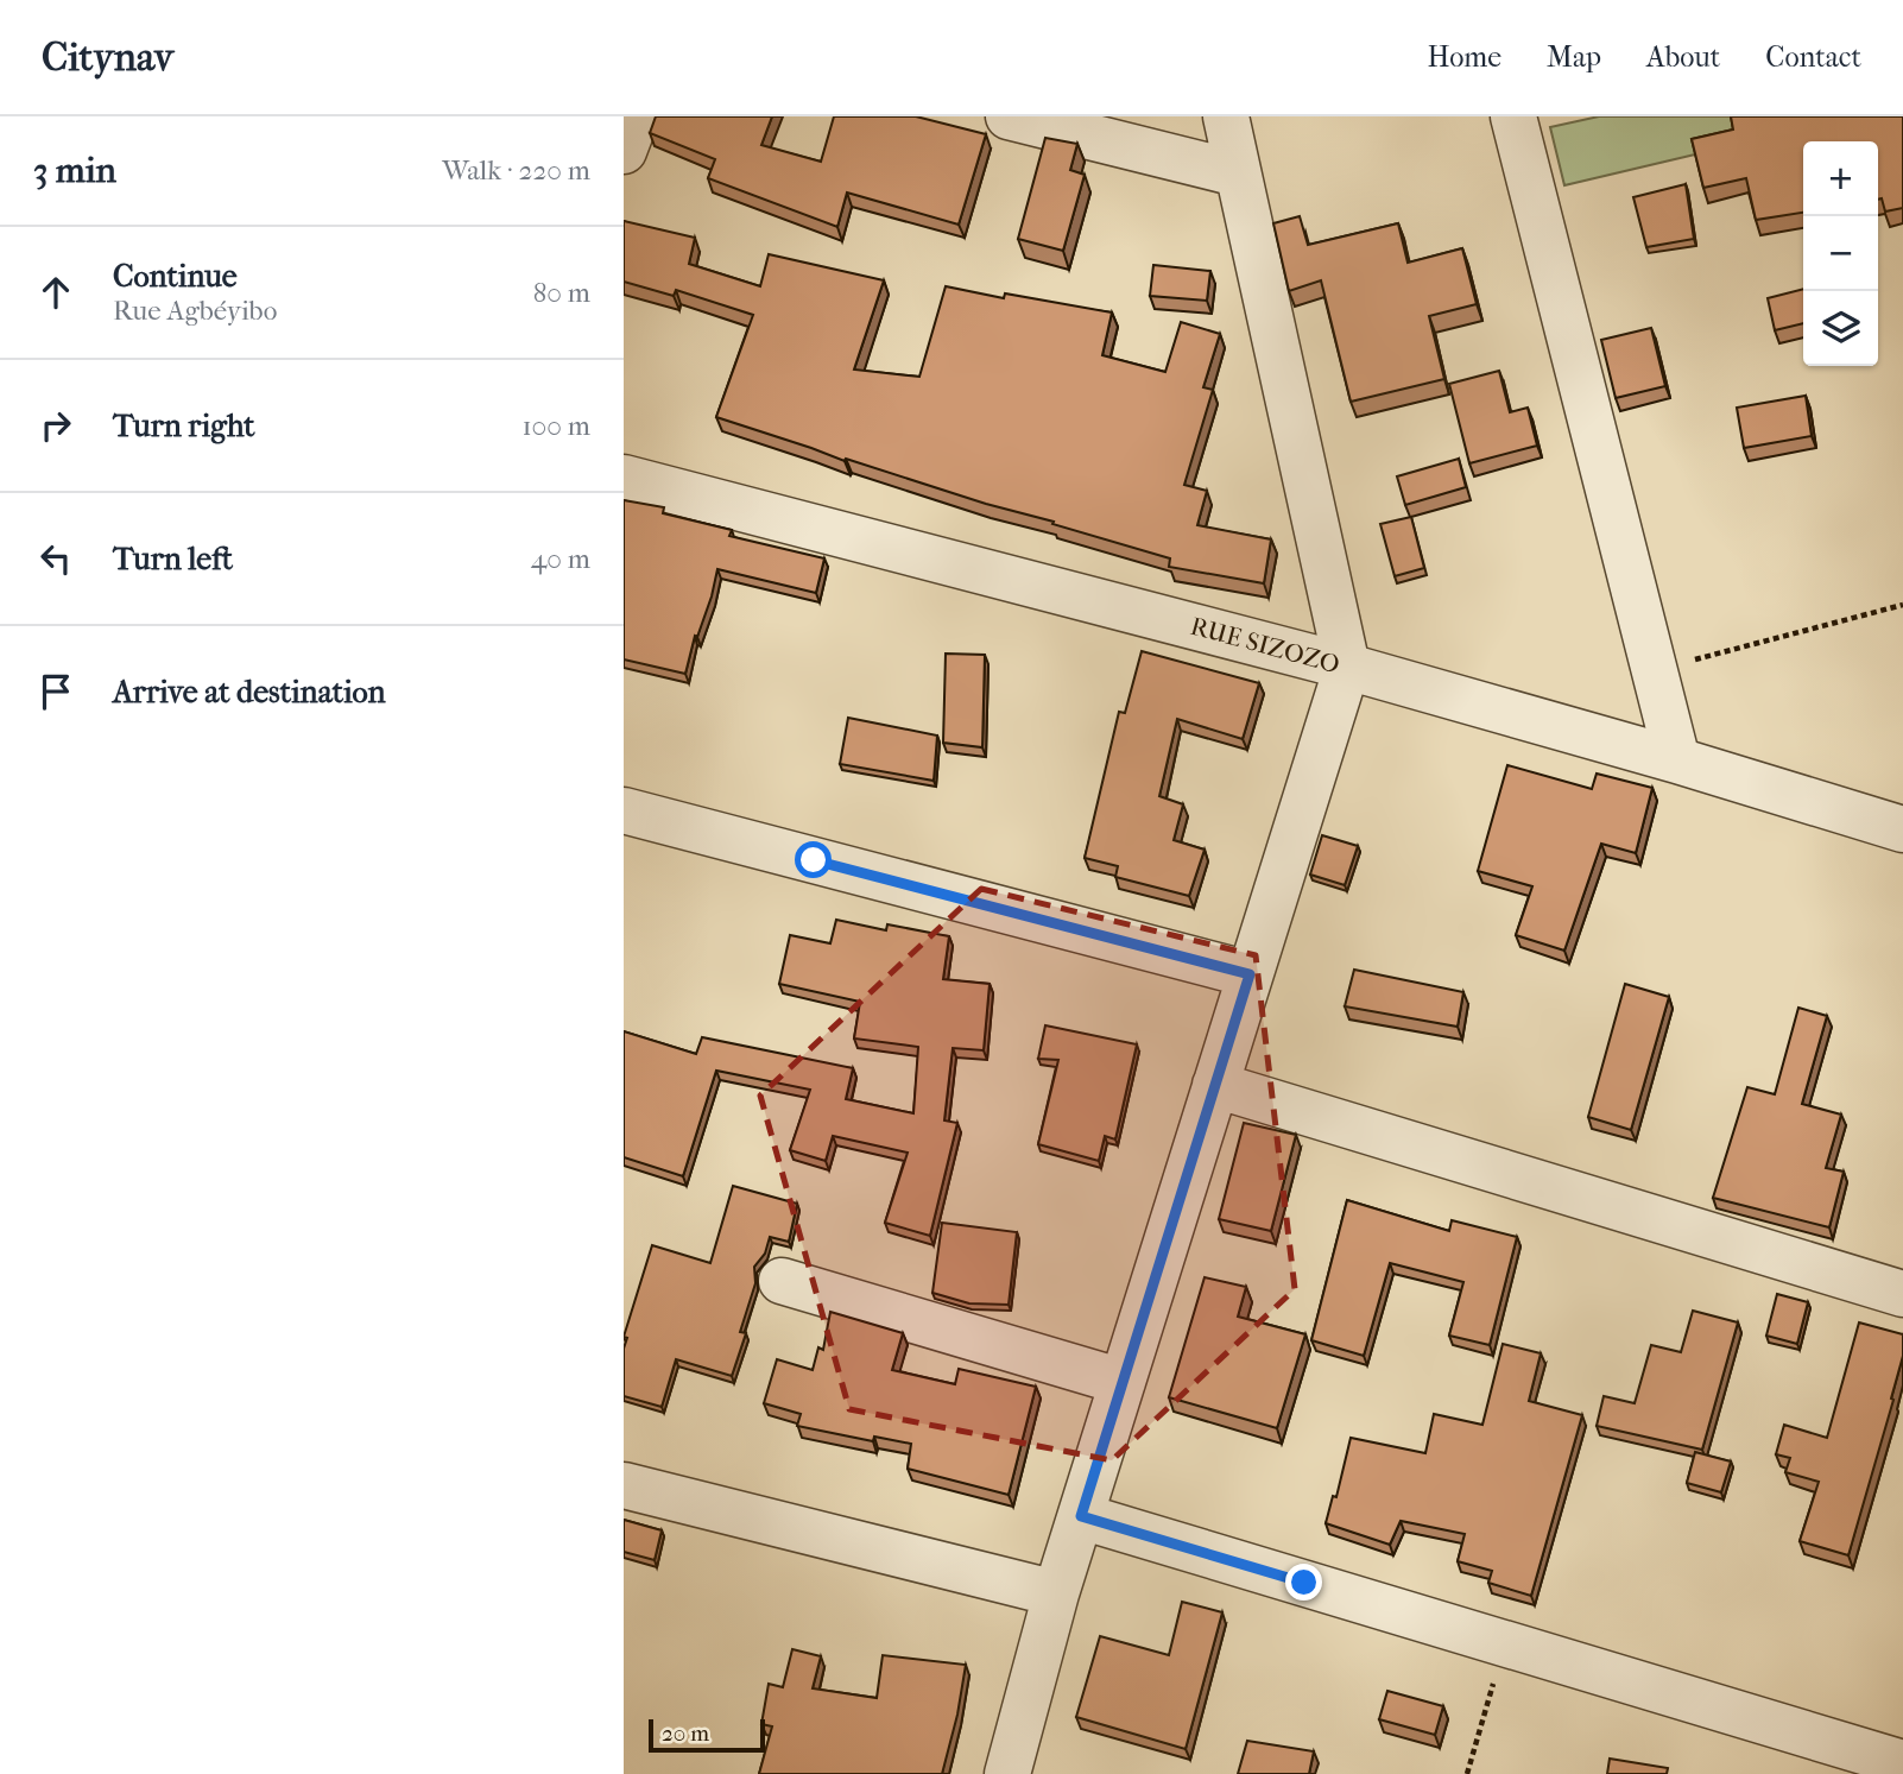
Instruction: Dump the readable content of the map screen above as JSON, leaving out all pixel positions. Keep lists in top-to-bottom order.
{
  "streets": {
    "street": ["RUE SIZOZO"]
  },
  "scale_bar": "20 m",
  "page": {
    "header": "Citynav",
    "nav": [
      "Home",
      "Map",
      "About",
      "Contact"
    ],
    "heading": ["3 min", "Walk · 220 m"],
    "map_buttons": ["+", "−"],
    "list": [
      ["Continue", "Rue Agbéyibo", "80 m"],
      ["Turn right", "100 m"],
      ["Turn left", "40 m"],
      "Arrive at destination"
    ],
    "scale": "20 m"
  }
}
